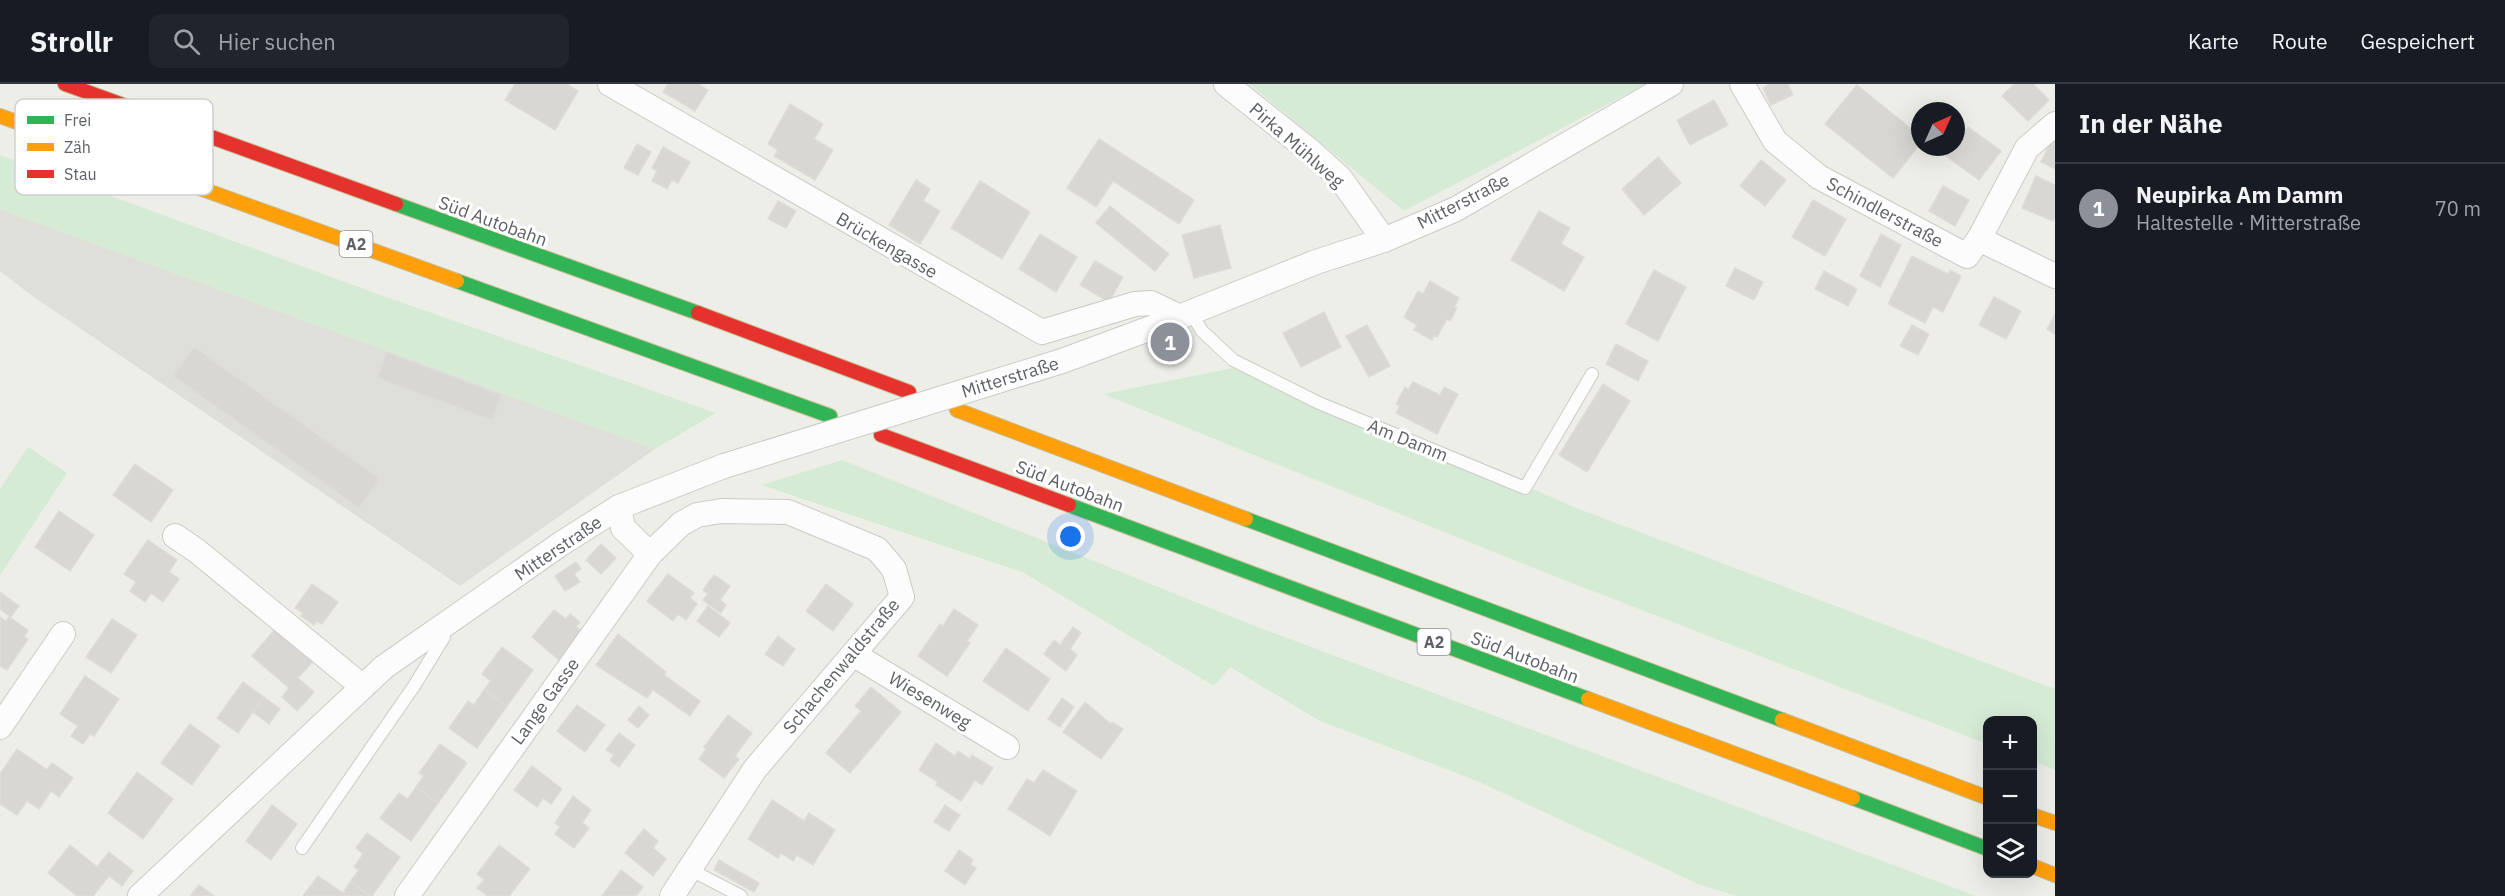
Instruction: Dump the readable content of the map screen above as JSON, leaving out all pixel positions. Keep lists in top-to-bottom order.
{
  "streets": {
    "highway": ["Süd Autobahn", "A2"],
    "street": [
      "Pirka Mühlweg",
      "Mitterstraße",
      "Schindlerstraße",
      "Brückengasse",
      "Schachenwaldstraße",
      "Wiesenweg",
      "Lange Gasse"
    ],
    "lane": ["Am Damm"]
  },
  "crossings": [
    ["Pirka Mühlweg", "Mitterstraße"],
    ["Mitterstraße", "Brückengasse"],
    ["Mitterstraße", "Am Damm"],
    ["Brückengasse", "Am Damm"],
    ["Schachenwaldstraße", "Wiesenweg"],
    ["Schachenwaldstraße", "Lange Gasse"]
  ],
  "legend": ["Frei", "Zäh", "Stau"],
  "north": "top right",
  "page": {
    "header": "Strollr",
    "search": "Hier suchen",
    "nav": ["Karte", "Route", "Gespeichert"],
    "heading": "In der Nähe",
    "list": [
      {
        "mark": "1",
        "name": "Neupirka Am Damm",
        "note": "Haltestelle · Mitterstraße",
        "value": "70 m"
      }
    ],
    "pins": "1",
    "map_buttons": ["+", "−"]
  }
}
